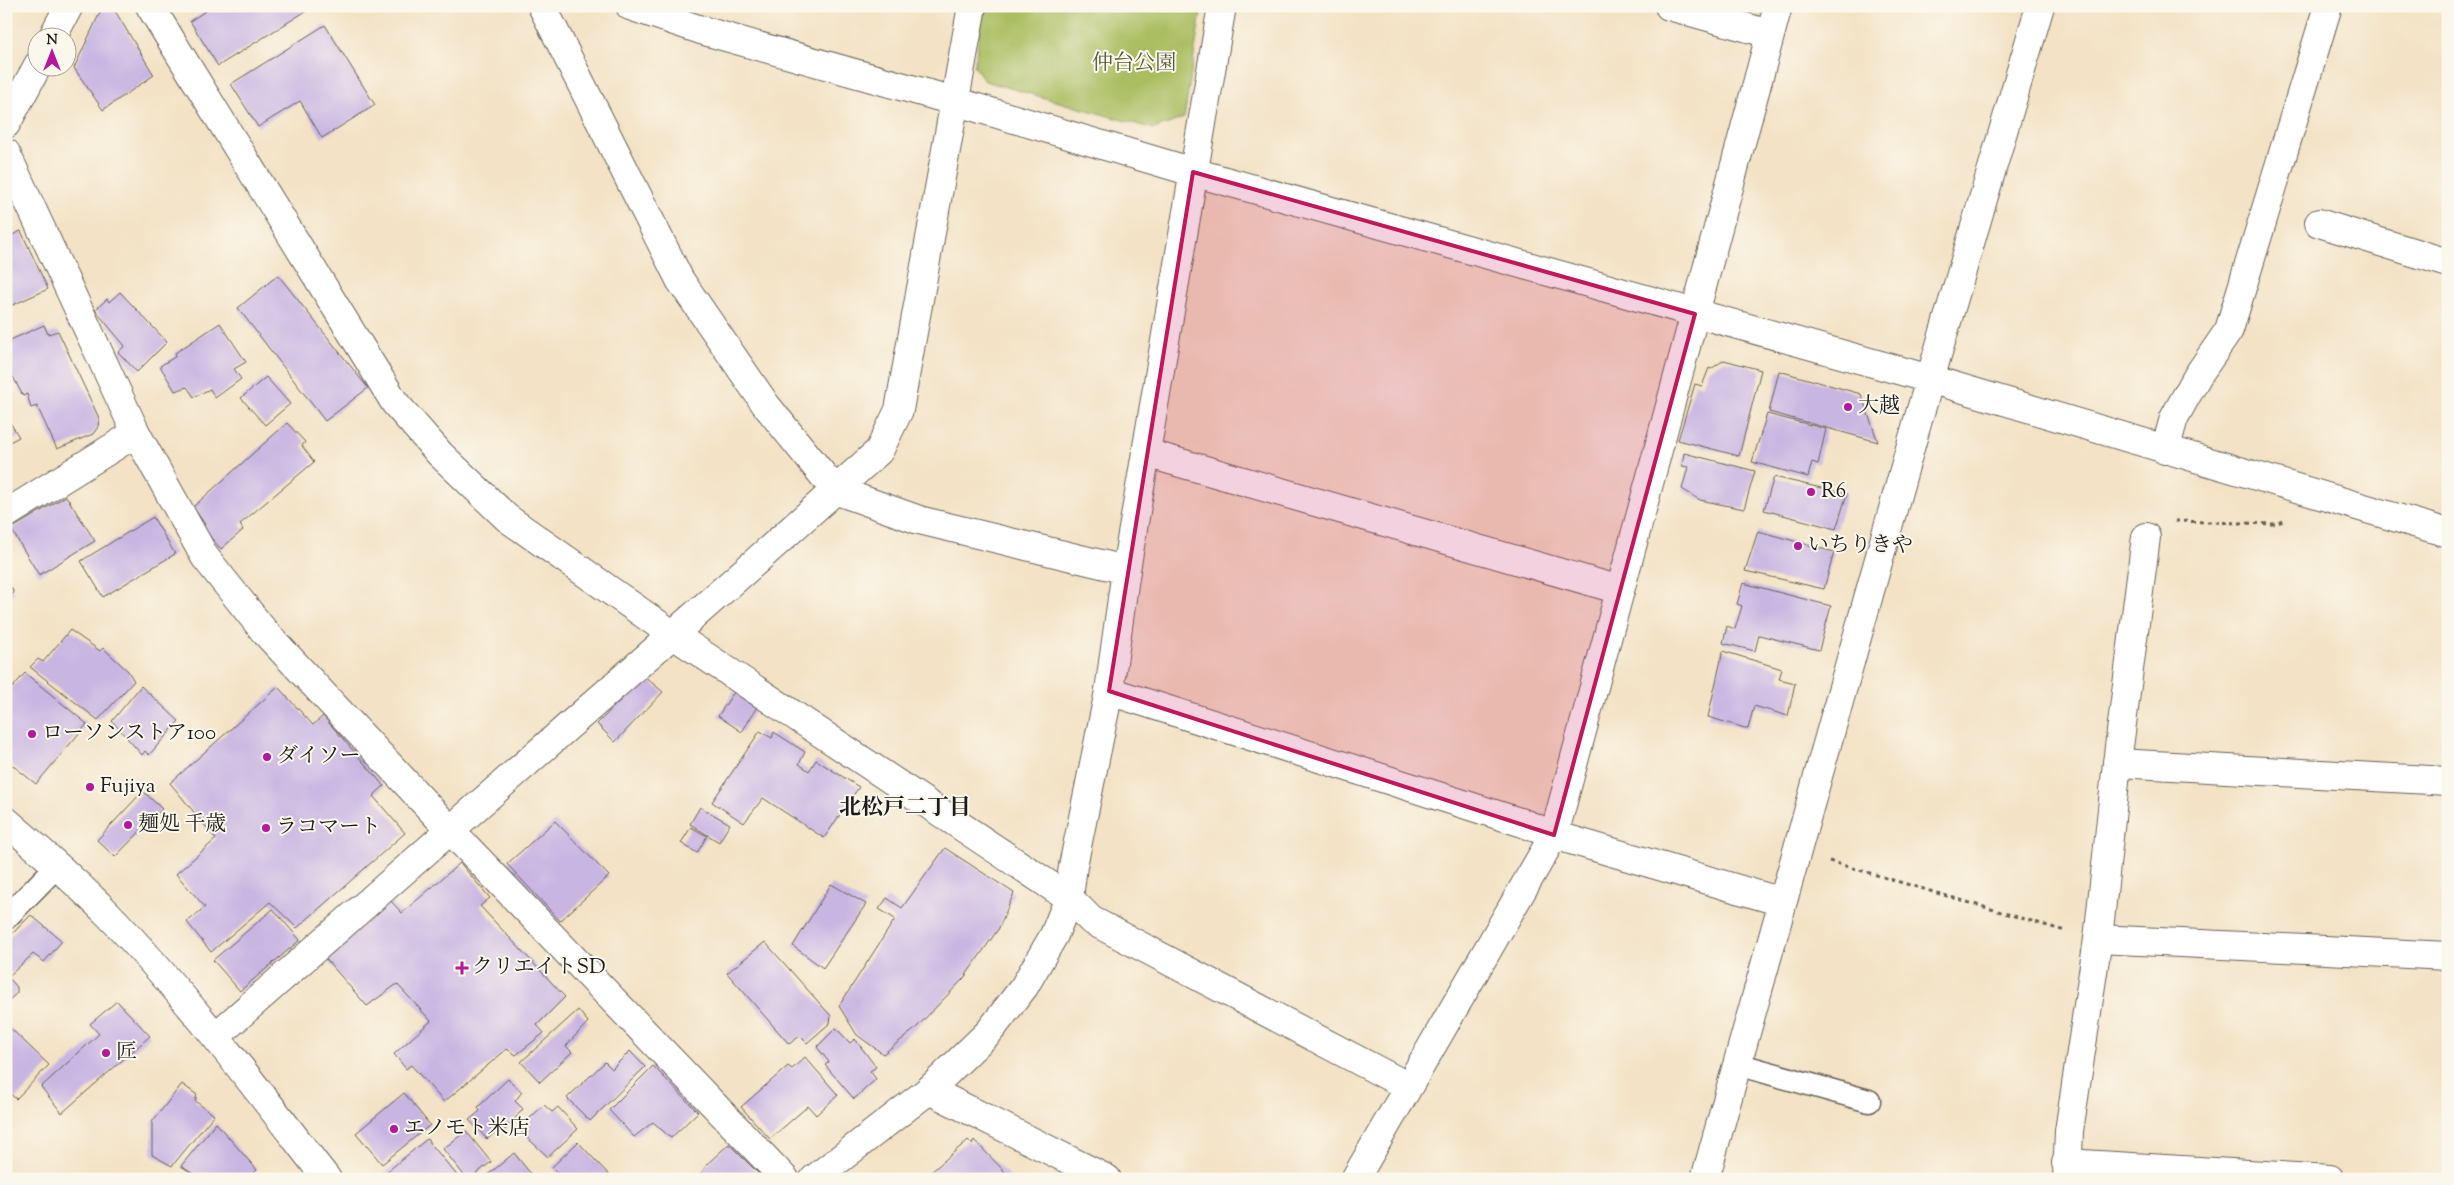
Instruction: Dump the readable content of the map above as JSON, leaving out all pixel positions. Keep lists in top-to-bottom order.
{
  "districts": ["北松戸二丁目"],
  "parks": ["仲台公園"],
  "places": {
    "other": [
      "大越",
      "R6",
      "いちりきや",
      "ローソンストア100",
      "ダイソー",
      "Fujiya",
      "麺処 千歳",
      "ラコマート",
      "匠",
      "エノモト米店"
    ],
    "health": ["クリエイトSD"]
  },
  "north": "top"
}
